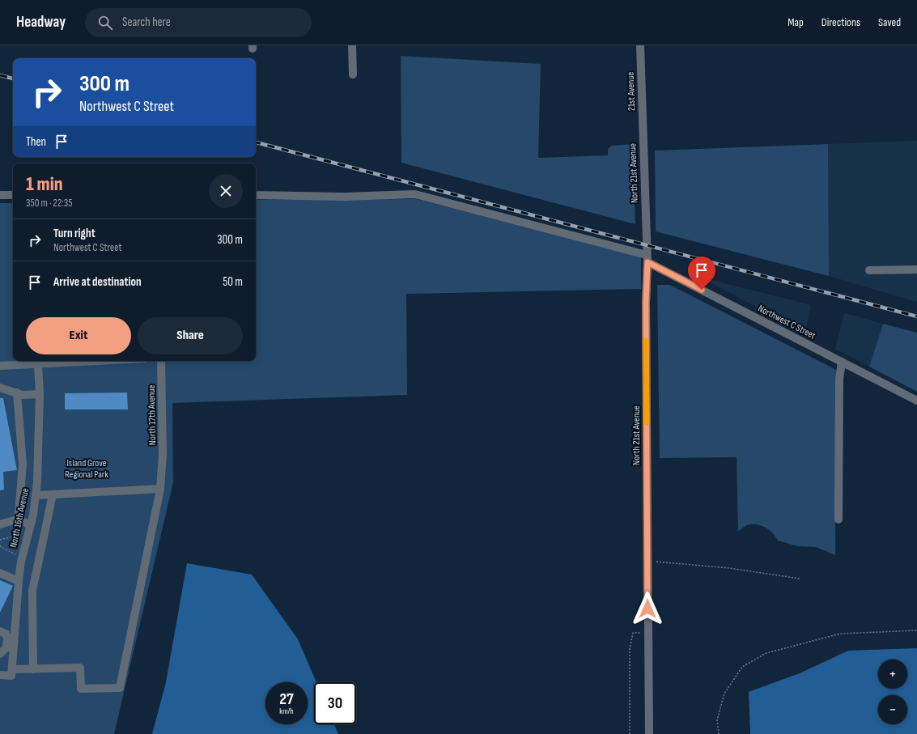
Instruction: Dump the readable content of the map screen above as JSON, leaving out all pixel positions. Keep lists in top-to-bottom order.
{
  "streets": {
    "street": [
      "21st Avenue",
      "North 21st Avenue",
      "Northwest C Street",
      "North 17th Avenue",
      "North 16th Avenue"
    ]
  },
  "crossings": [
    ["21st Avenue", "North 21st Avenue"],
    ["North 21st Avenue", "Northwest C Street"]
  ],
  "parks": ["Island Grove Regional Park"],
  "page": {
    "header": "Headway",
    "search": "Search here",
    "nav": ["Map", "Directions", "Saved"],
    "turn": ["300 m", "Northwest C Street"],
    "then": "Then",
    "heading": ["1 min", "350 m · 22:35"],
    "list": [
      {
        "name": "Turn right",
        "note": "Northwest C Street",
        "value": "300 m"
      },
      {
        "name": "Arrive at destination",
        "value": "50 m"
      }
    ],
    "buttons": ["Exit", "Share"],
    "map_buttons": ["+", "−"],
    "speed": "27 km/h",
    "limit": "30"
  }
}
